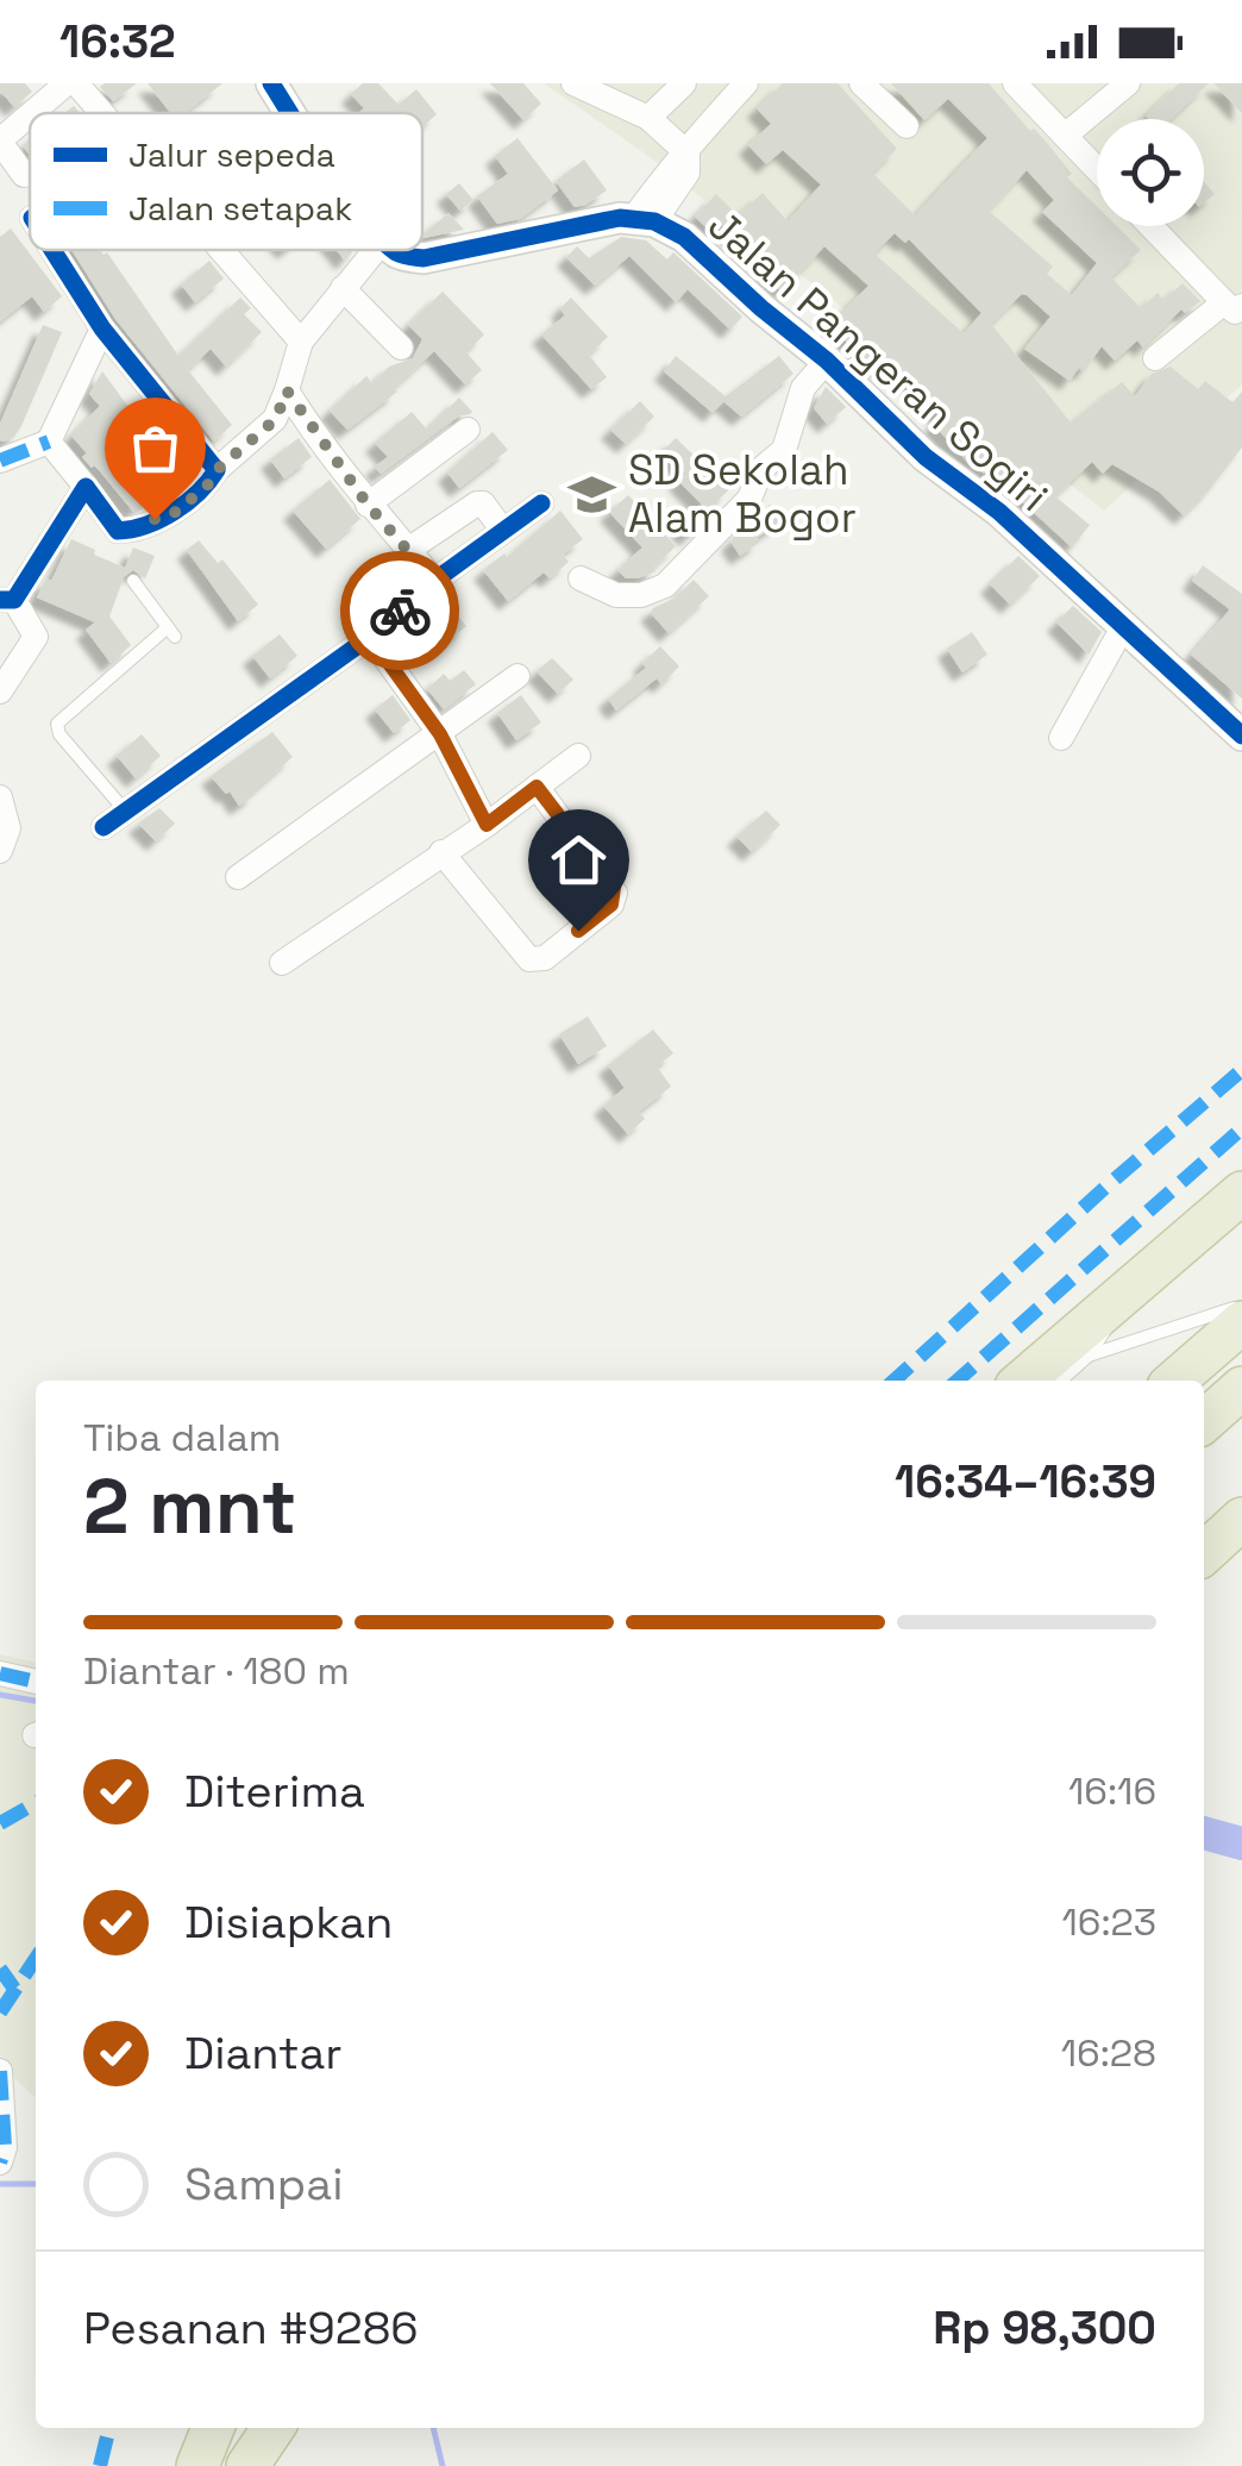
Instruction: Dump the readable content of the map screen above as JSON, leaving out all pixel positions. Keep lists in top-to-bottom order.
{
  "streets": {
    "street": ["Jalan Pangeran Sogiri"]
  },
  "places": {
    "school or university": ["SD Sekolah Alam Bogor"]
  },
  "legend": ["Jalur sepeda", "Jalan setapak"],
  "page": {
    "status": "16:32",
    "heading": ["2 mnt", "Tiba dalam", "16:34–16:39"],
    "panel": ["Pesanan #9286", "Rp 98,300"],
    "bar": "Diantar · 180 m",
    "list": [
      ["Diterima", "16:16"],
      ["Disiapkan", "16:23"],
      ["Diantar", "16:28"],
      "Sampai"
    ]
  }
}
